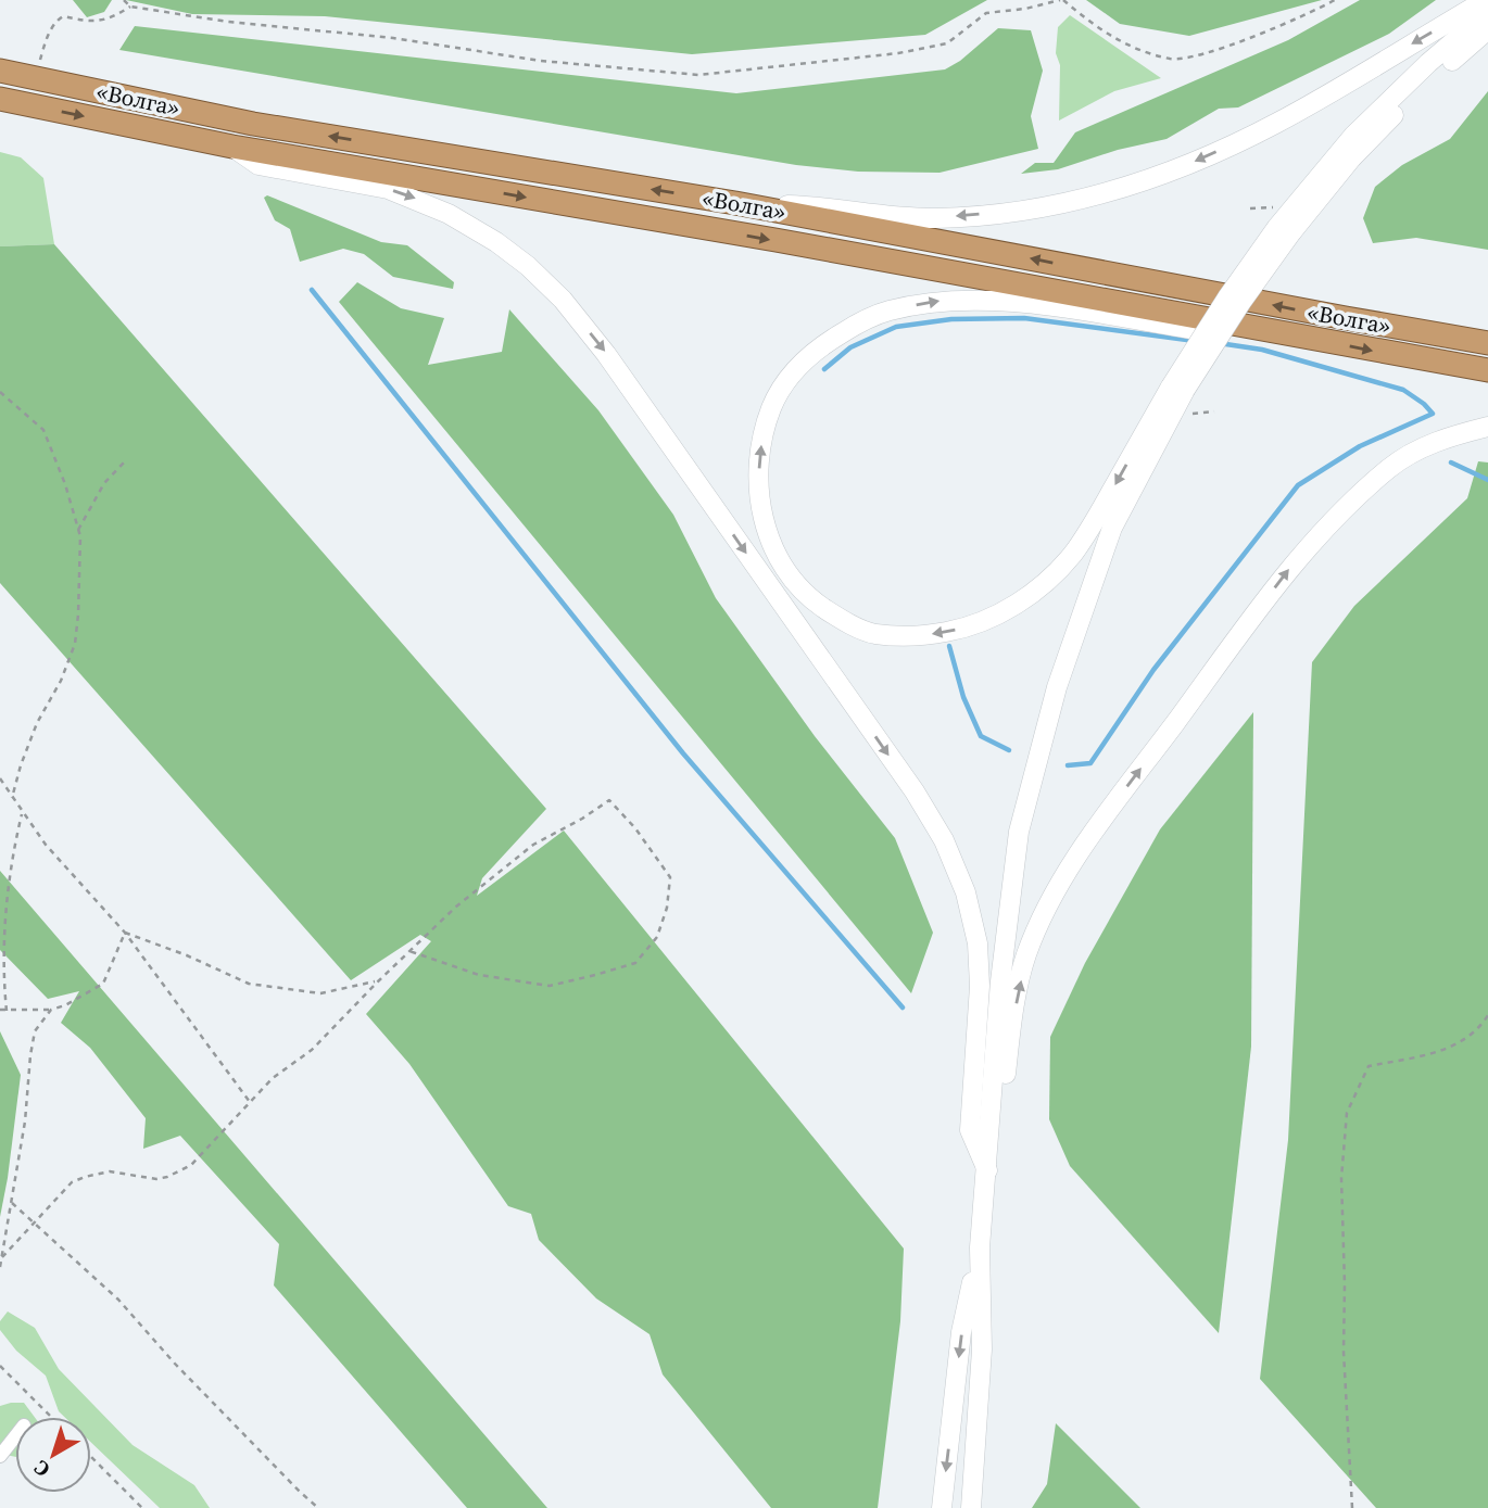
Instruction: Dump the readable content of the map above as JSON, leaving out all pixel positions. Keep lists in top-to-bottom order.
{
  "streets": {
    "highway": ["«Волга»"]
  },
  "north": "bottom left"
}
